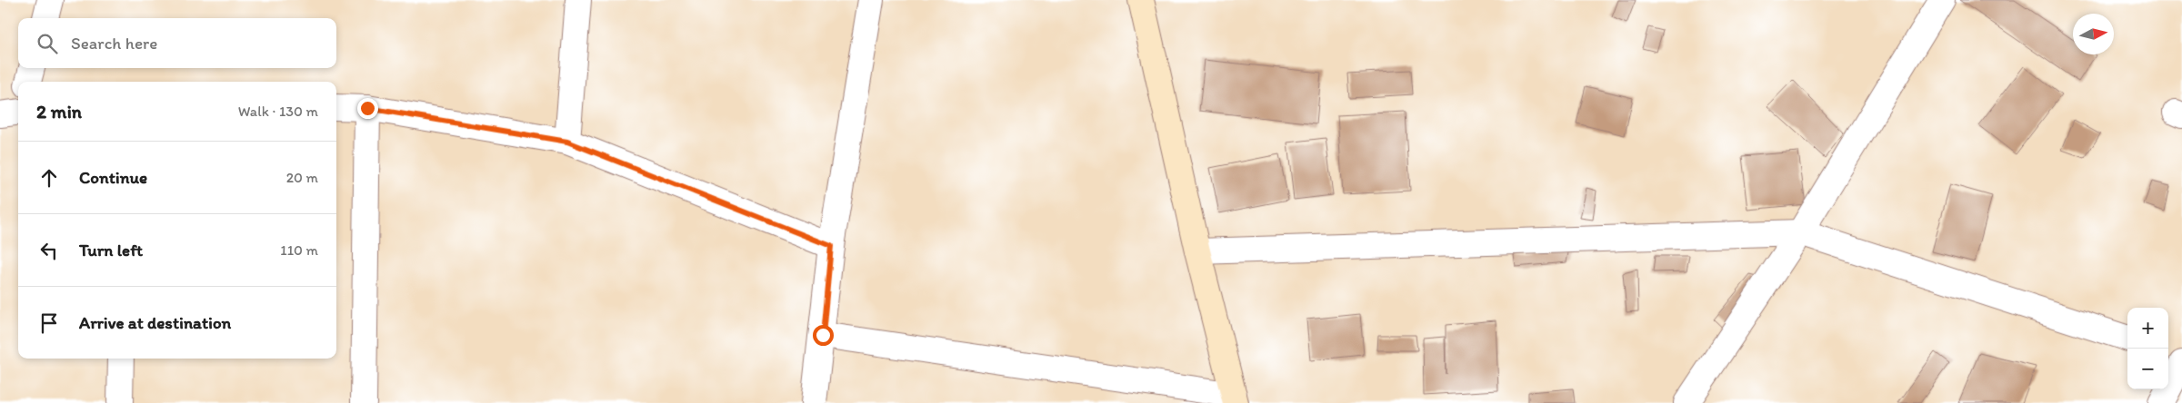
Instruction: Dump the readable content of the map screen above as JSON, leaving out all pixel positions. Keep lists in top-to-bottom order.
{
  "north": "right",
  "page": {
    "search": "Search here",
    "heading": ["2 min", "Walk · 130 m"],
    "list": [
      ["Continue", "20 m"],
      ["Turn left", "110 m"],
      "Arrive at destination"
    ],
    "map_buttons": ["+", "−"]
  }
}
